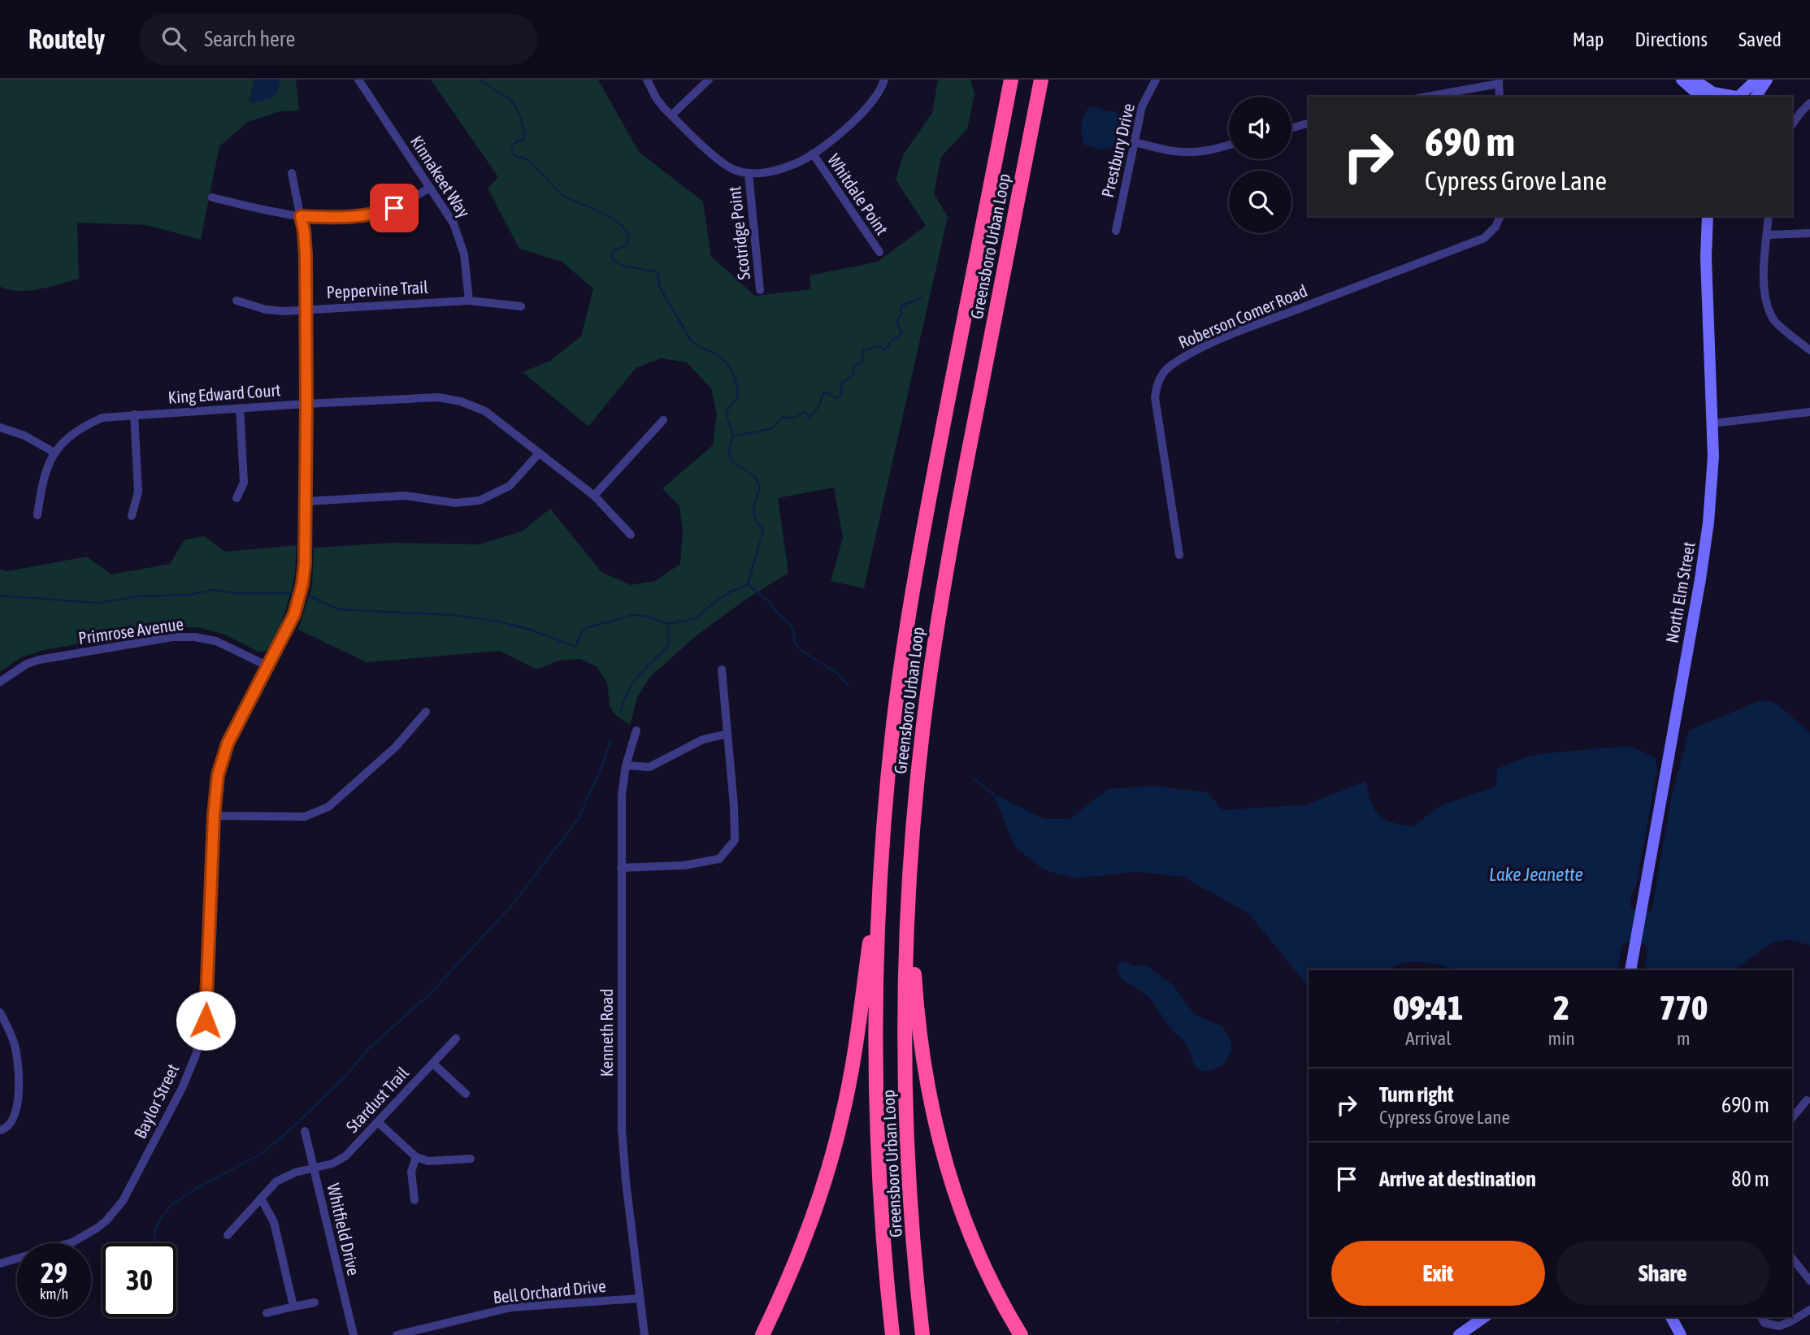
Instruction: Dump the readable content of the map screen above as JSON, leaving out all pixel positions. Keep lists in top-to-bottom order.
{
  "streets": {
    "highway": ["Greensboro Urban Loop"],
    "main road": ["North Elm Street"],
    "street": [
      "Prestbury Drive",
      "Kinnakeet Way",
      "Whitdale Point",
      "Scotridge Point",
      "Peppervine Trail",
      "Roberson Comer Road",
      "King Edward Court",
      "Primrose Avenue",
      "Kenneth Road",
      "Stardust Trail",
      "Baylor Street",
      "Whitfield Drive",
      "Bell Orchard Drive"
    ]
  },
  "crossings": [
    ["Kinnakeet Way", "Peppervine Trail"],
    ["Peppervine Trail", "Baylor Street"],
    ["King Edward Court", "Baylor Street"],
    ["Primrose Avenue", "Baylor Street"],
    ["Kenneth Road", "Bell Orchard Drive"],
    ["Stardust Trail", "Whitfield Drive"]
  ],
  "water": ["Lake Jeanette"],
  "page": {
    "header": "Routely",
    "search": "Search here",
    "nav": ["Map", "Directions", "Saved"],
    "turn": ["690 m", "Cypress Grove Lane"],
    "eta": [
      "09:41",
      "Arrival",
      "2",
      "min",
      "770",
      "m"
    ],
    "list": [
      {
        "name": "Turn right",
        "note": "Cypress Grove Lane",
        "value": "690 m"
      },
      {
        "name": "Arrive at destination",
        "value": "80 m"
      }
    ],
    "buttons": ["Exit", "Share"],
    "speed": "29 km/h",
    "limit": "30"
  }
}
